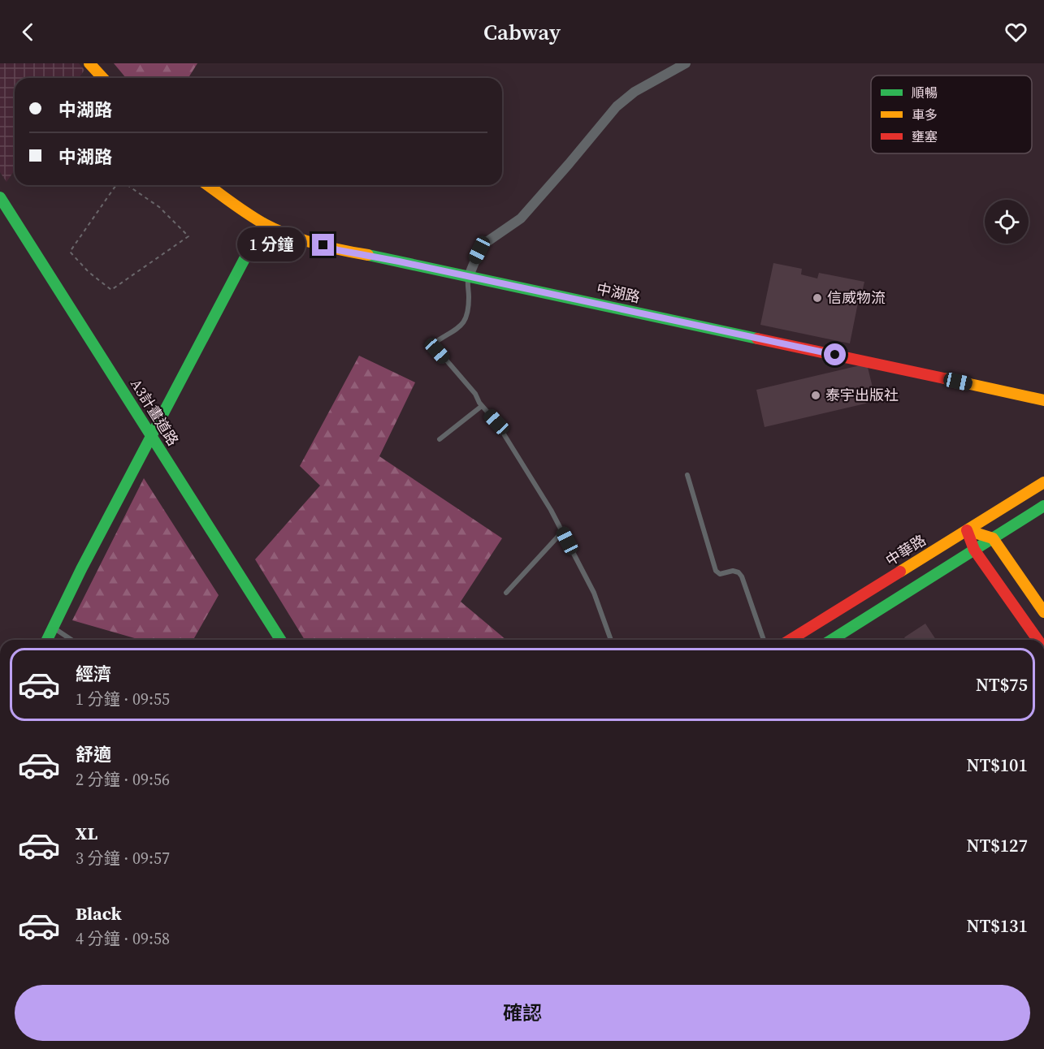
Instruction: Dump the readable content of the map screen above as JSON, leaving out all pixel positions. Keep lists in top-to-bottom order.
{
  "streets": {
    "street": ["中湖路", "A3計畫道路", "中華路"]
  },
  "places": ["信威物流", "泰宇出版社"],
  "legend": ["順暢", "車多", "壅塞"],
  "page": {
    "header": "Cabway",
    "banner": ["中湖路", "中湖路"],
    "bubble": "1 分鐘",
    "list": [
      {
        "name": "經濟",
        "note": "1 分鐘 · 09:55",
        "value": "NT$75"
      },
      {
        "name": "舒適",
        "note": "2 分鐘 · 09:56",
        "value": "NT$101"
      },
      {
        "name": "XL",
        "note": "3 分鐘 · 09:57",
        "value": "NT$127"
      },
      {
        "name": "Black",
        "note": "4 分鐘 · 09:58",
        "value": "NT$131"
      }
    ],
    "buttons": "確認"
  }
}
